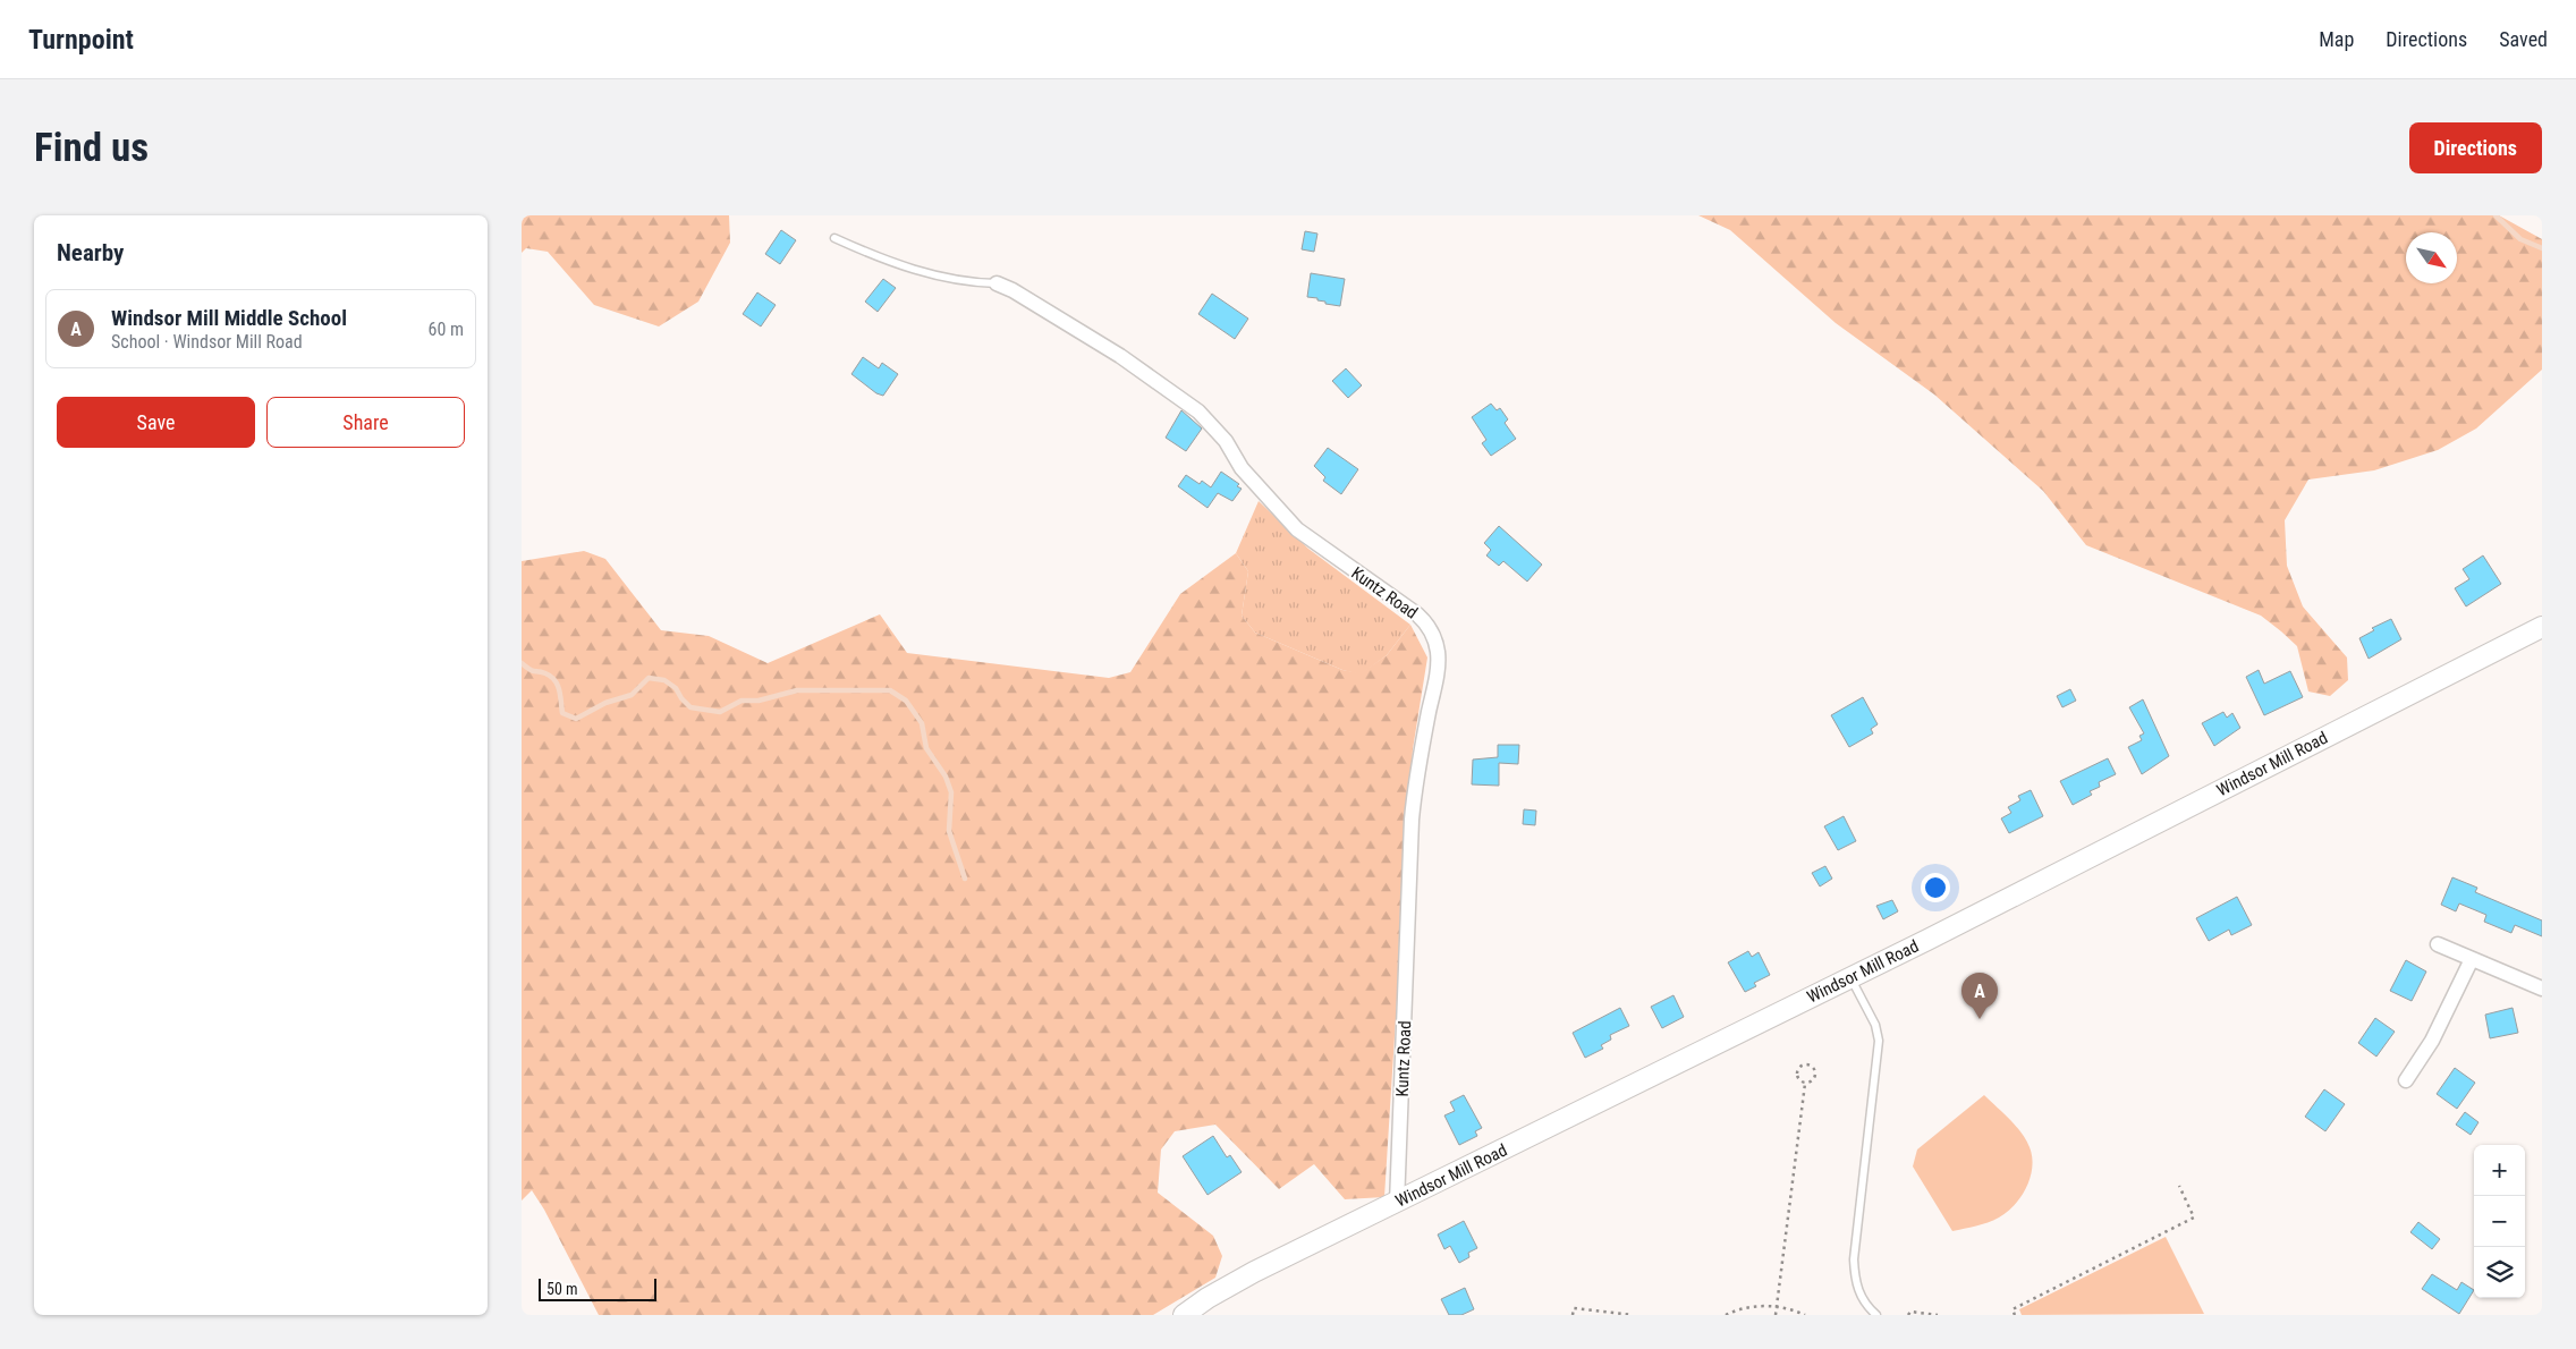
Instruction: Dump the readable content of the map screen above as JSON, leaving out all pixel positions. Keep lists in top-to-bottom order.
{
  "streets": {
    "main road": ["Windsor Mill Road"],
    "street": ["Kuntz Road"]
  },
  "crossings": [
    ["Kuntz Road", "Windsor Mill Road"]
  ],
  "scale_bar": "50 m",
  "north": "bottom right",
  "page": {
    "header": "Turnpoint",
    "nav": ["Map", "Directions", "Saved"],
    "buttons": [
      "Directions",
      ["Save", "Share"]
    ],
    "title": "Find us",
    "heading": "Nearby",
    "list": [
      {
        "mark": "A",
        "name": "Windsor Mill Middle School",
        "note": "School · Windsor Mill Road",
        "value": "60 m"
      }
    ],
    "pins": "A",
    "map_buttons": ["+", "−"],
    "scale": "50 m"
  }
}
